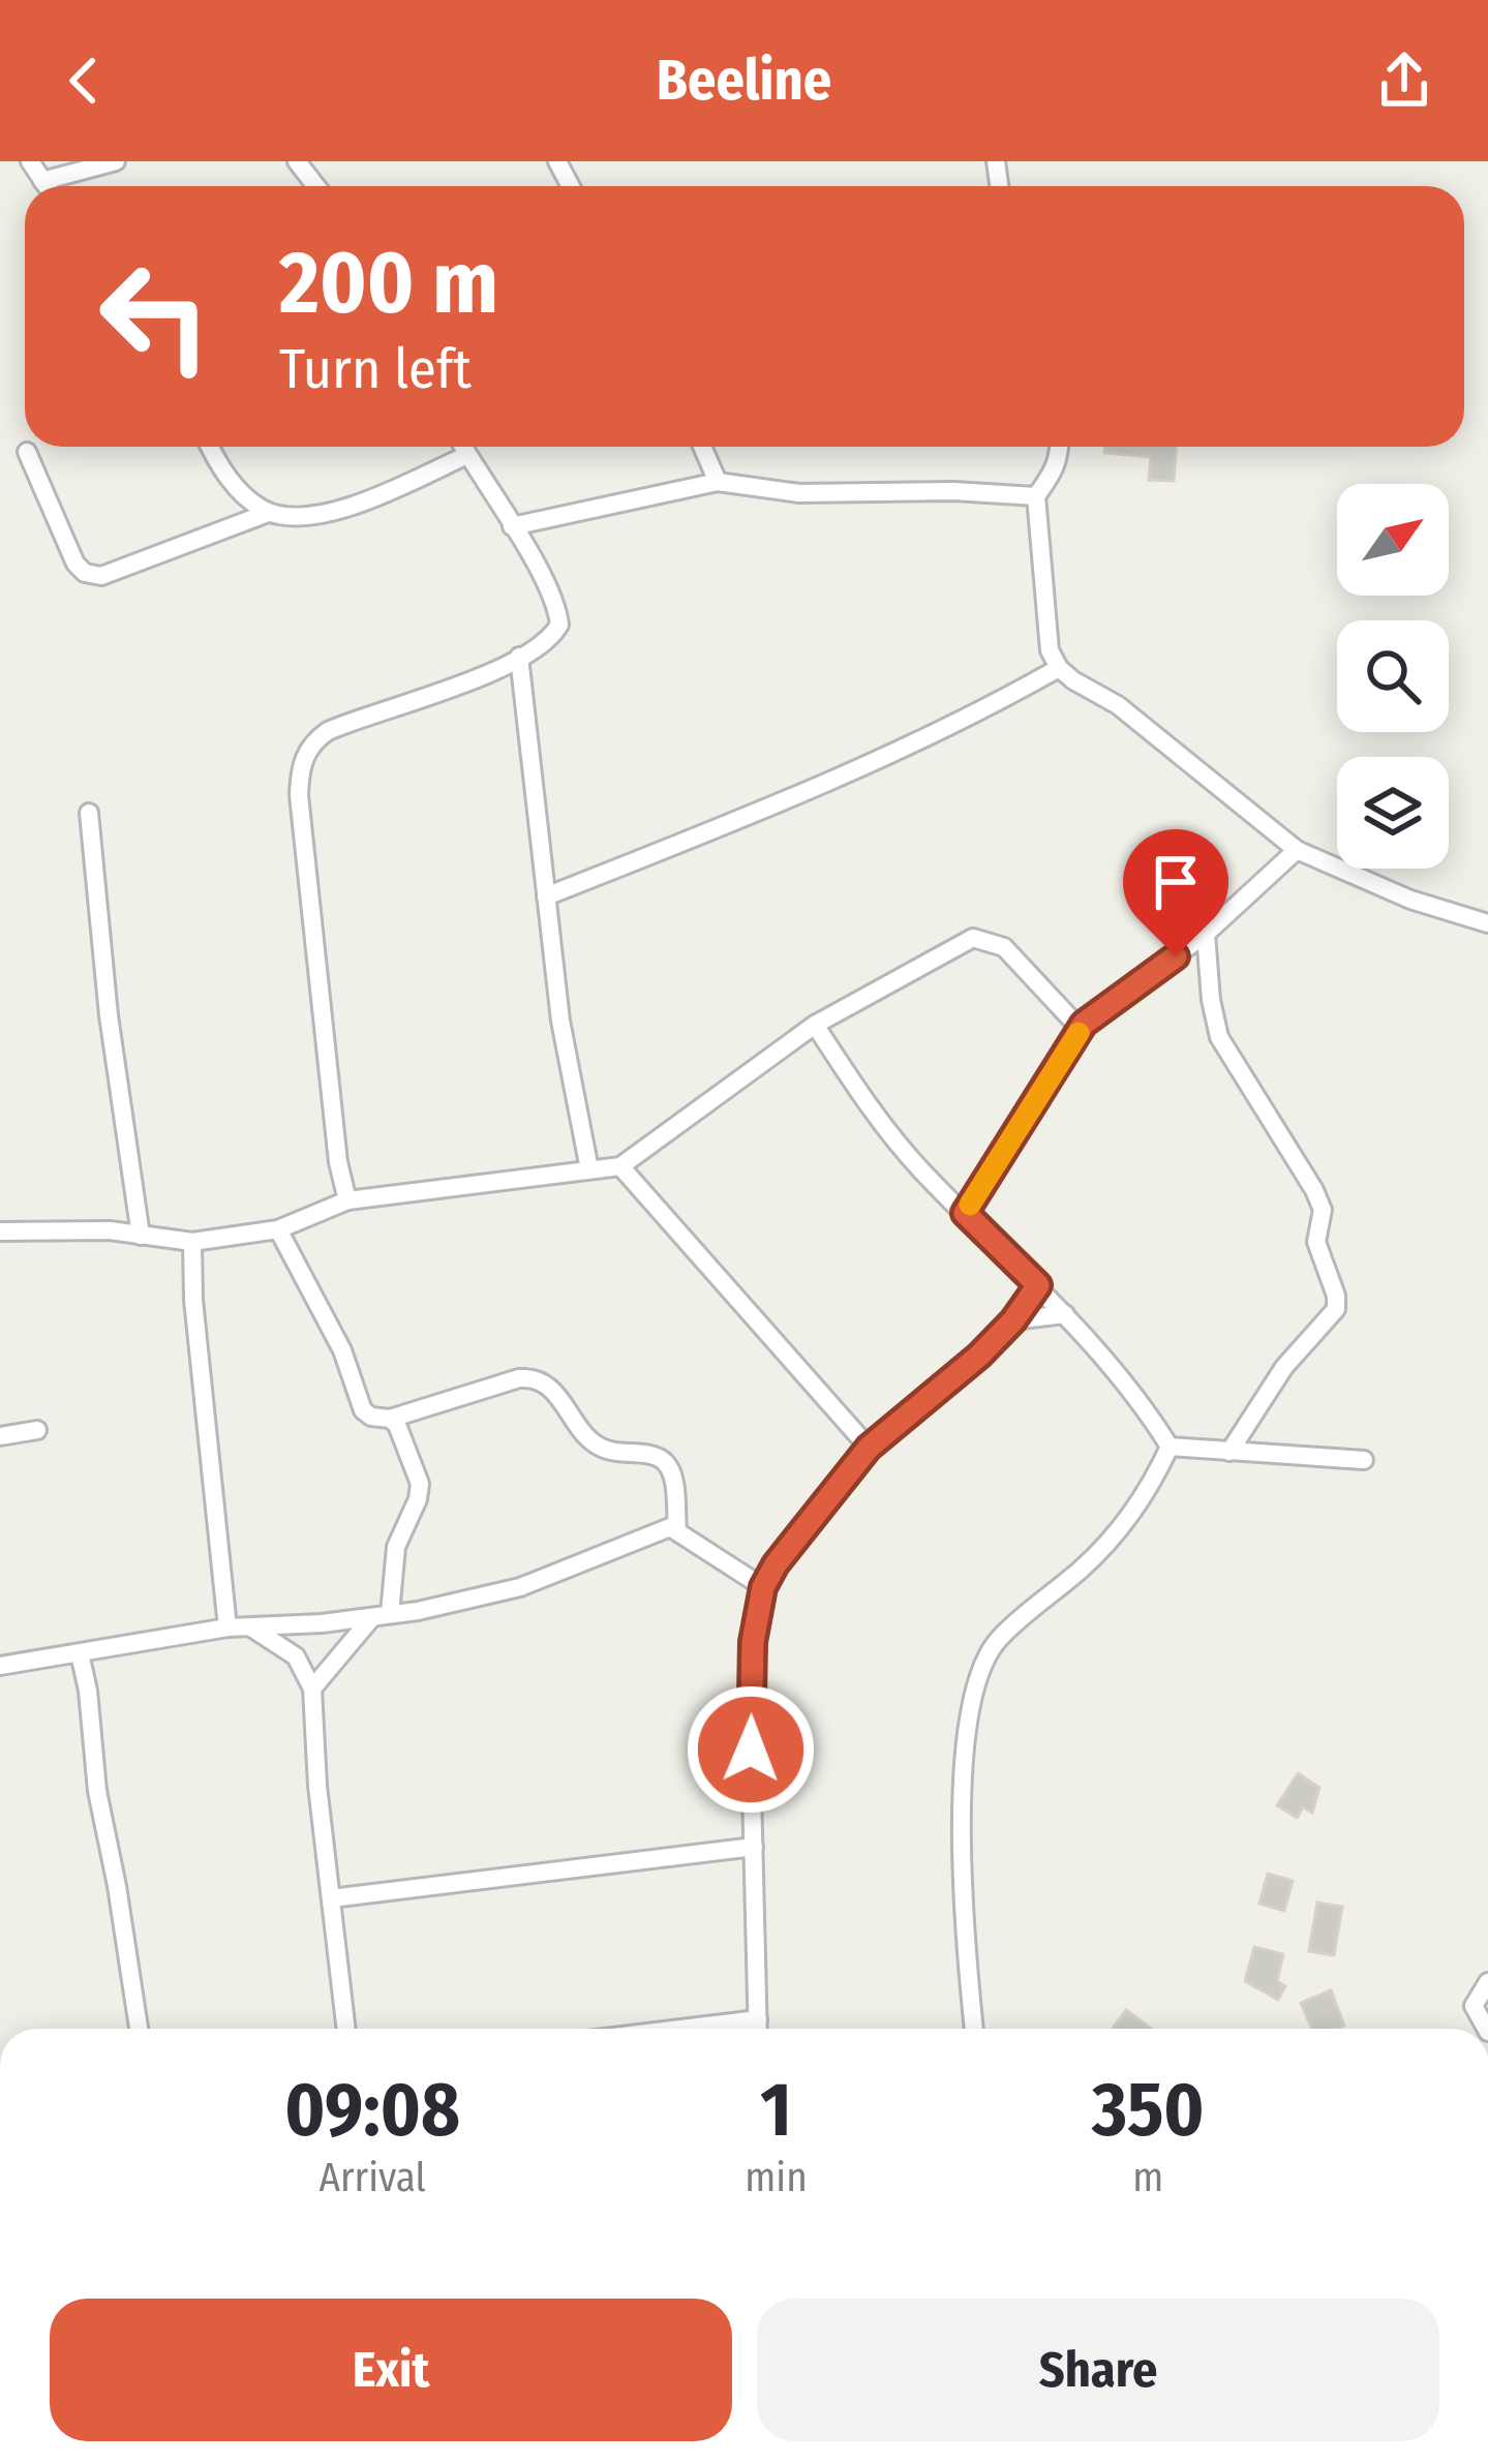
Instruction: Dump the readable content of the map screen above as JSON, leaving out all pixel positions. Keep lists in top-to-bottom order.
{
  "north": "top right",
  "page": {
    "header": "Beeline",
    "turn": ["200 m", "Turn left"],
    "eta": [
      "09:08",
      "Arrival",
      "1",
      "min",
      "350",
      "m"
    ],
    "buttons": ["Exit", "Share"]
  }
}
